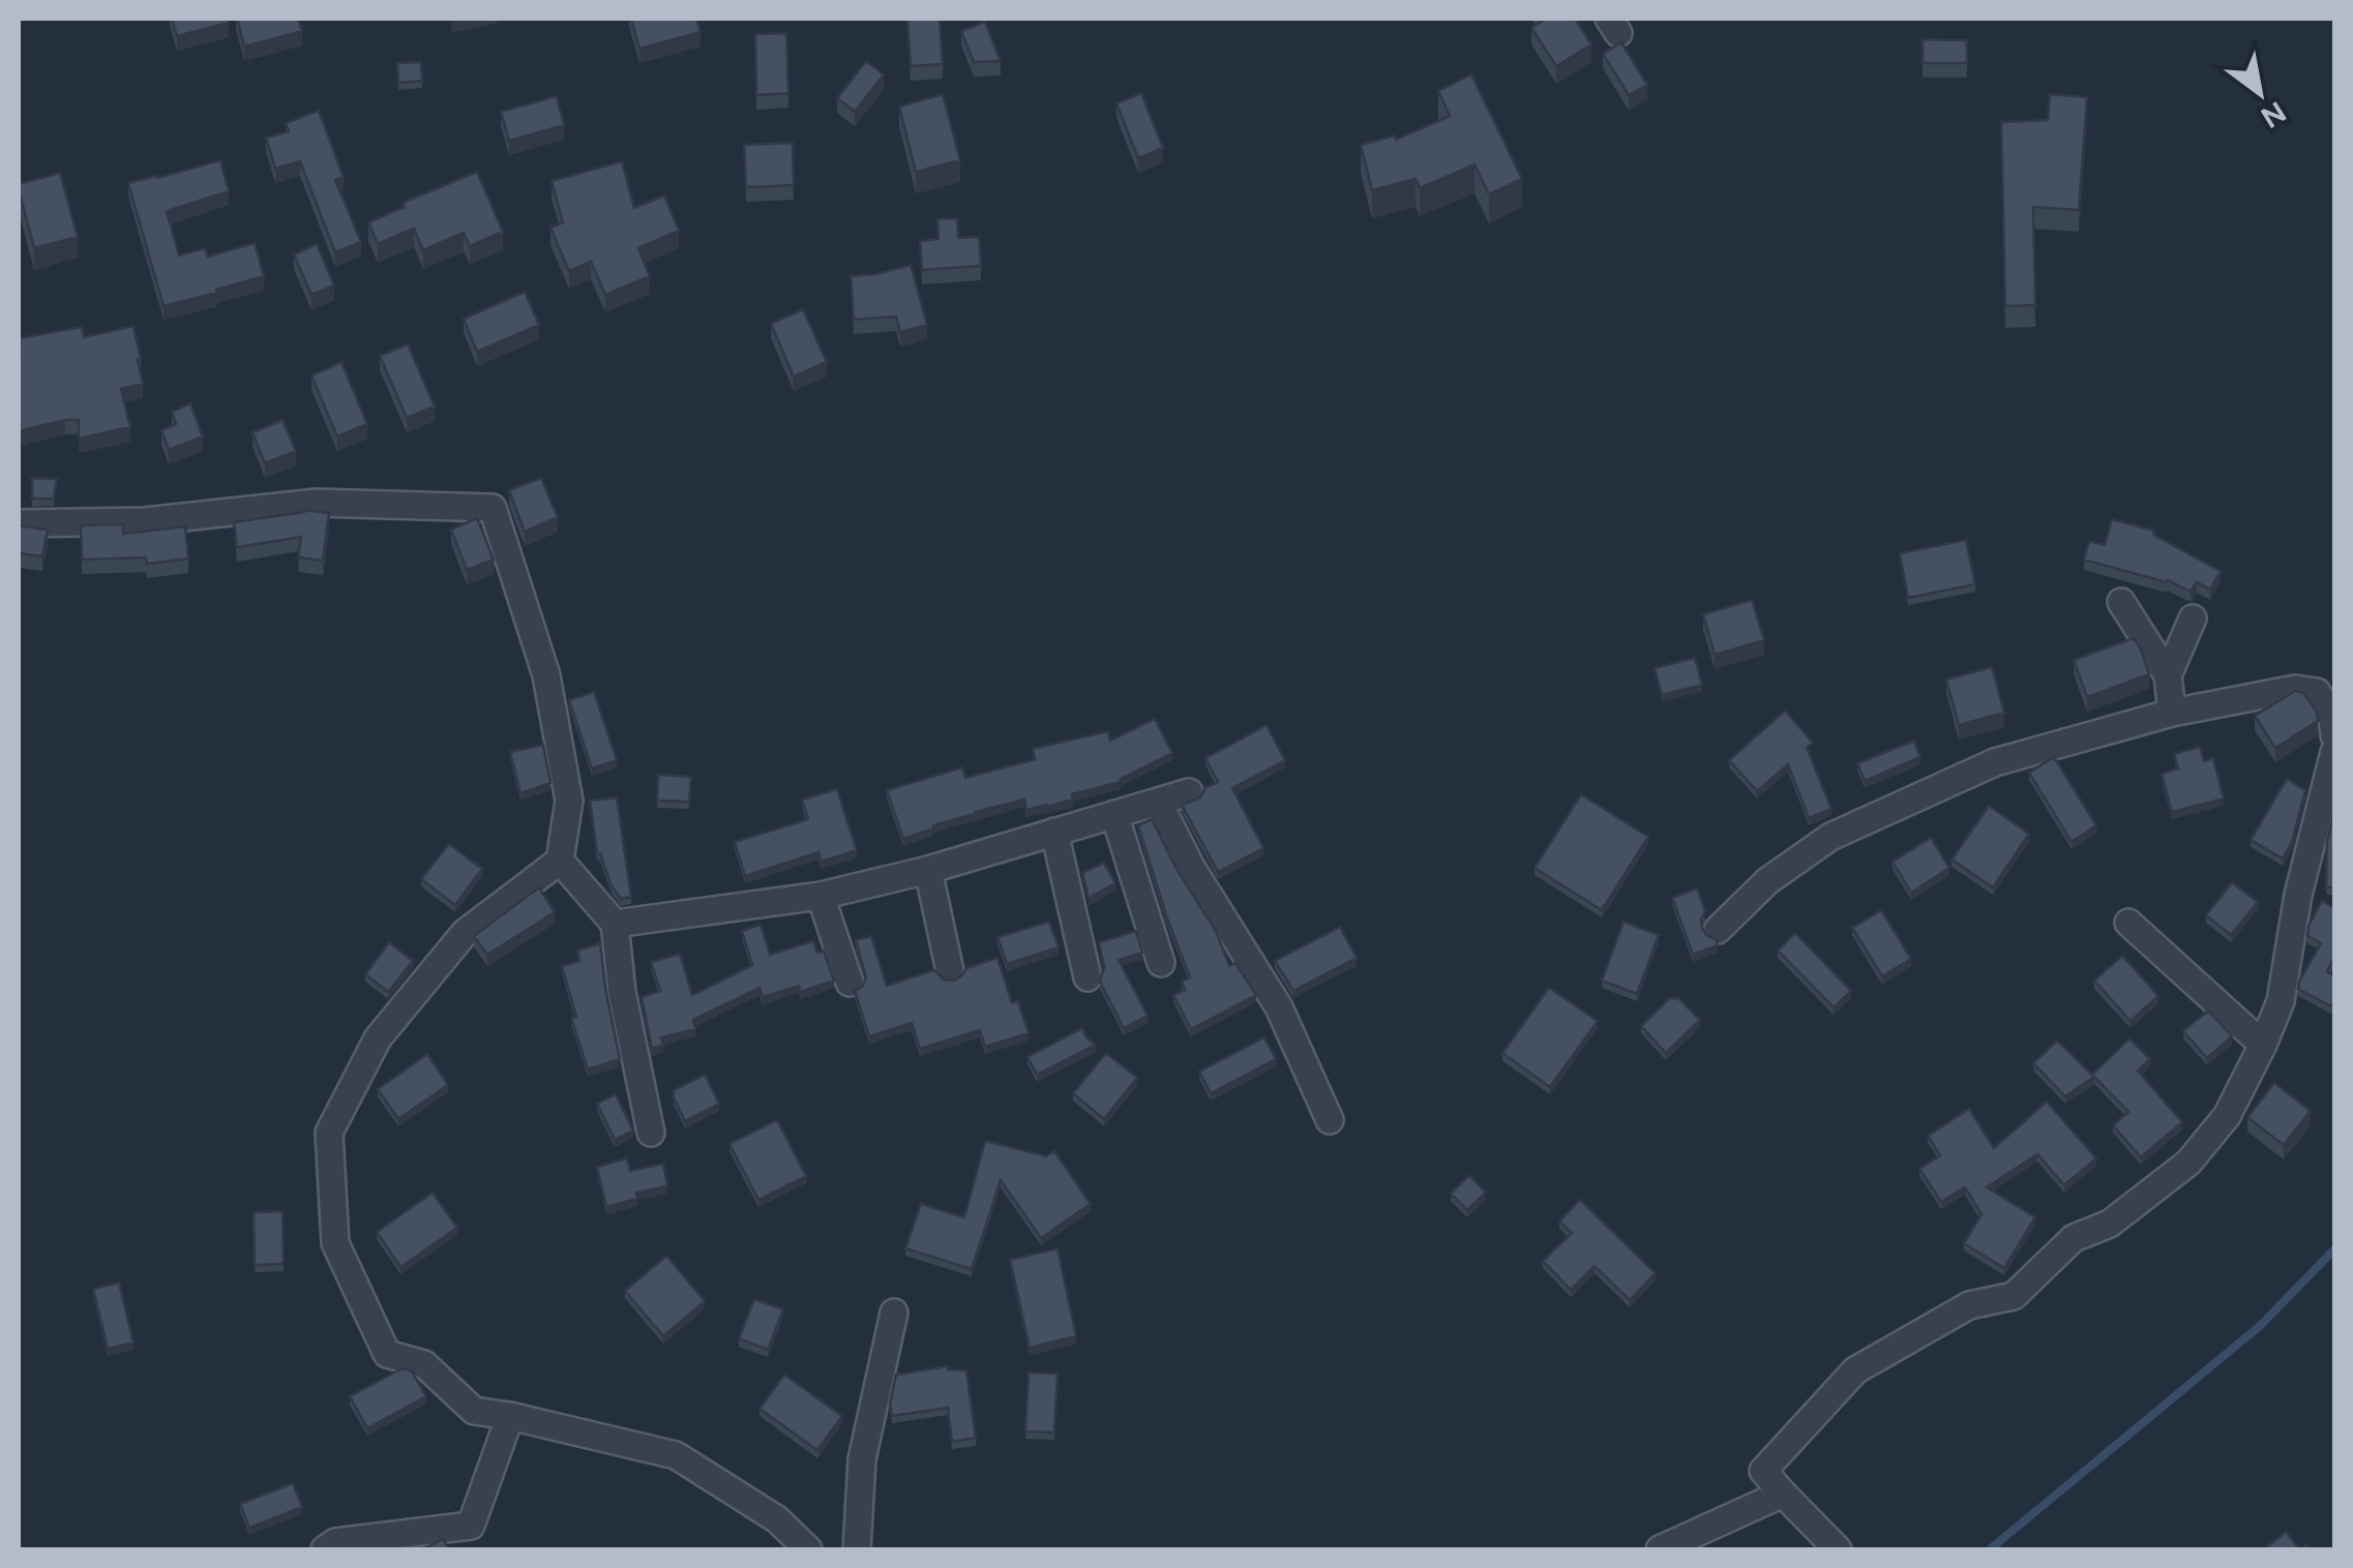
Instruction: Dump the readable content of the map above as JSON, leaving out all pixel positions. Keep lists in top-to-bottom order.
{
  "north": "bottom right"
}
